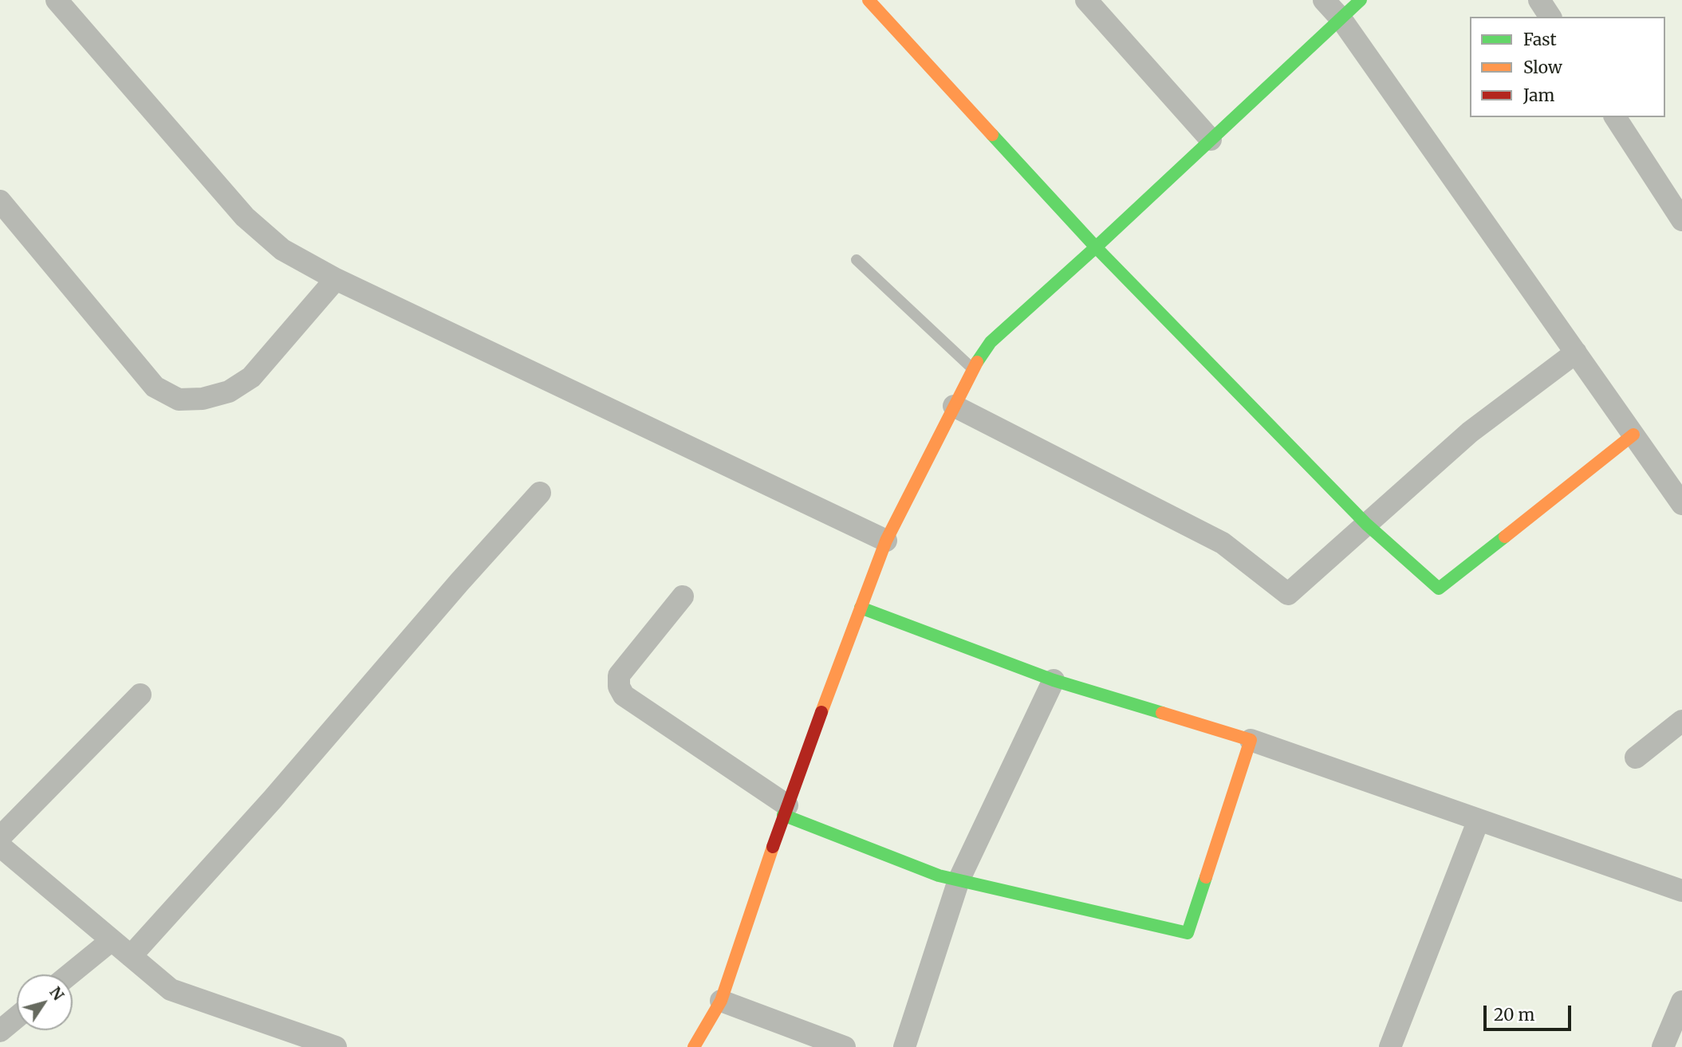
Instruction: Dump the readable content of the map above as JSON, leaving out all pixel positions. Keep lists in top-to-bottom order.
{
  "legend": ["Fast", "Slow", "Jam"],
  "scale_bar": "20 m",
  "north": "top right"
}
